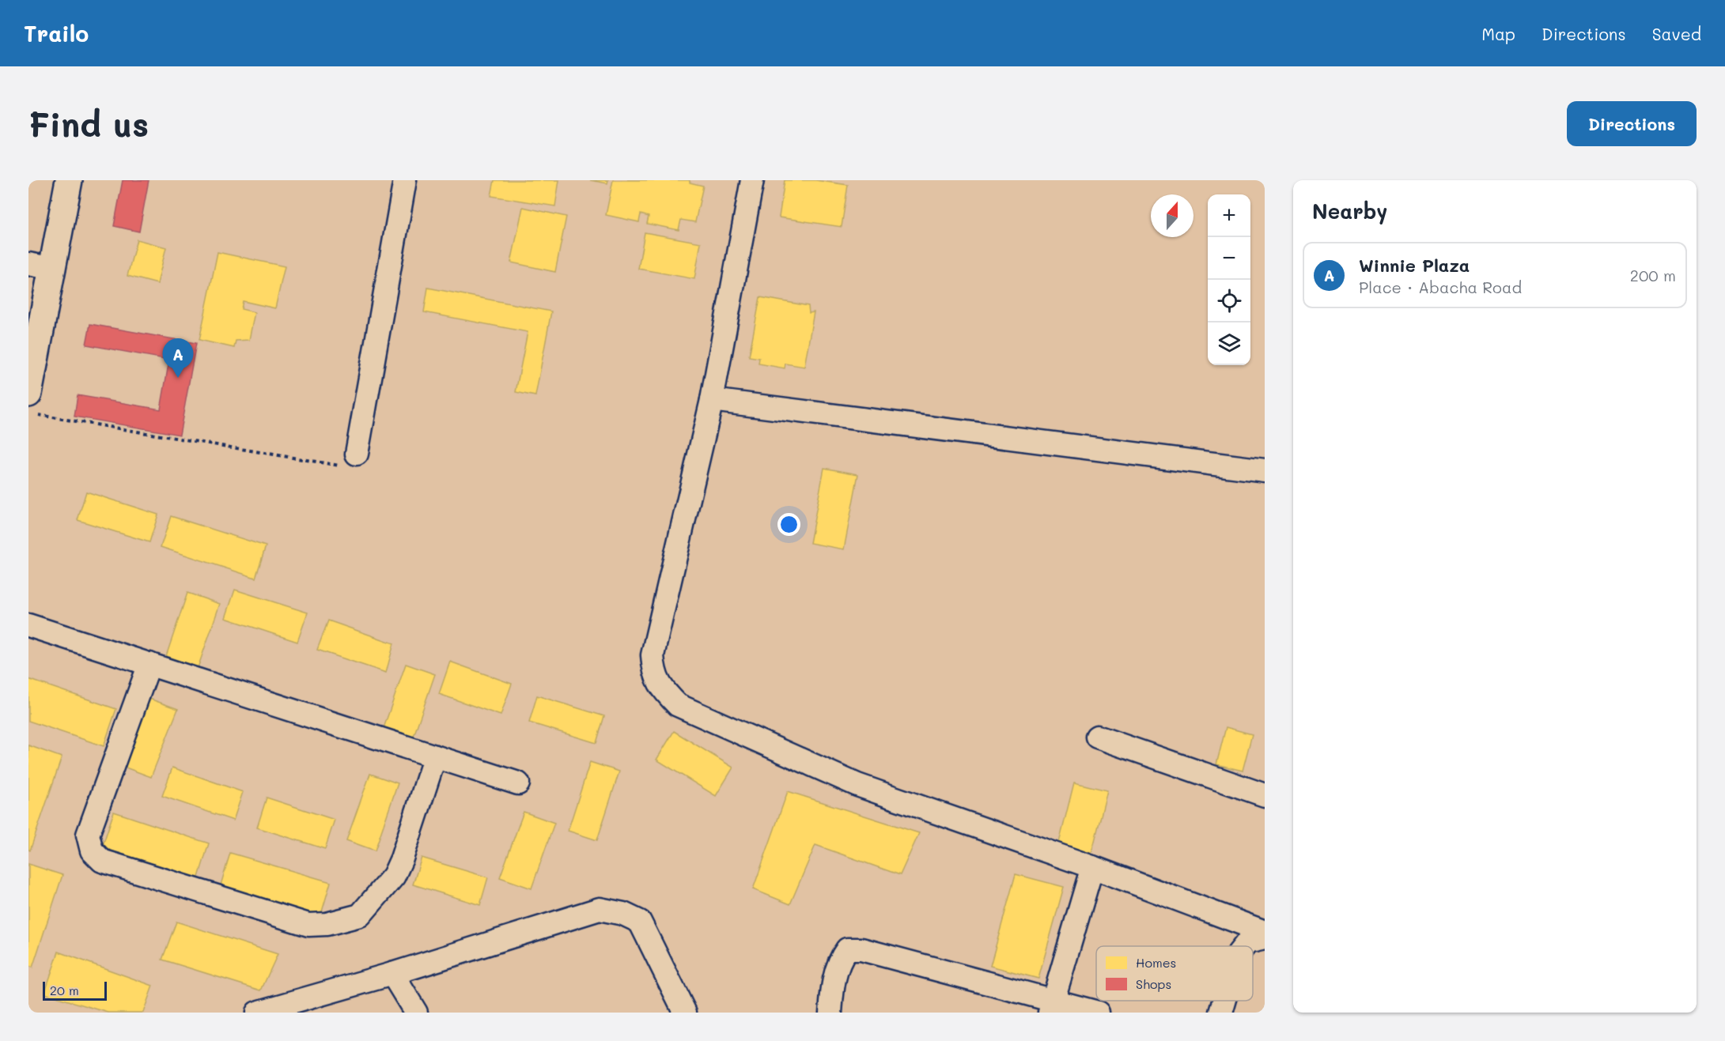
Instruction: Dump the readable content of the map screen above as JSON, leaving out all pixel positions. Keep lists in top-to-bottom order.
{
  "legend": ["Homes", "Shops"],
  "scale_bar": "20 m",
  "north": "top",
  "page": {
    "header": "Trailo",
    "nav": ["Map", "Directions", "Saved"],
    "buttons": "Directions",
    "title": "Find us",
    "heading": "Nearby",
    "map_buttons": ["+", "−"],
    "list": [
      {
        "mark": "A",
        "name": "Winnie Plaza",
        "note": "Place · Abacha Road",
        "value": "200 m"
      }
    ],
    "pins": "A",
    "scale": "20 m"
  }
}
